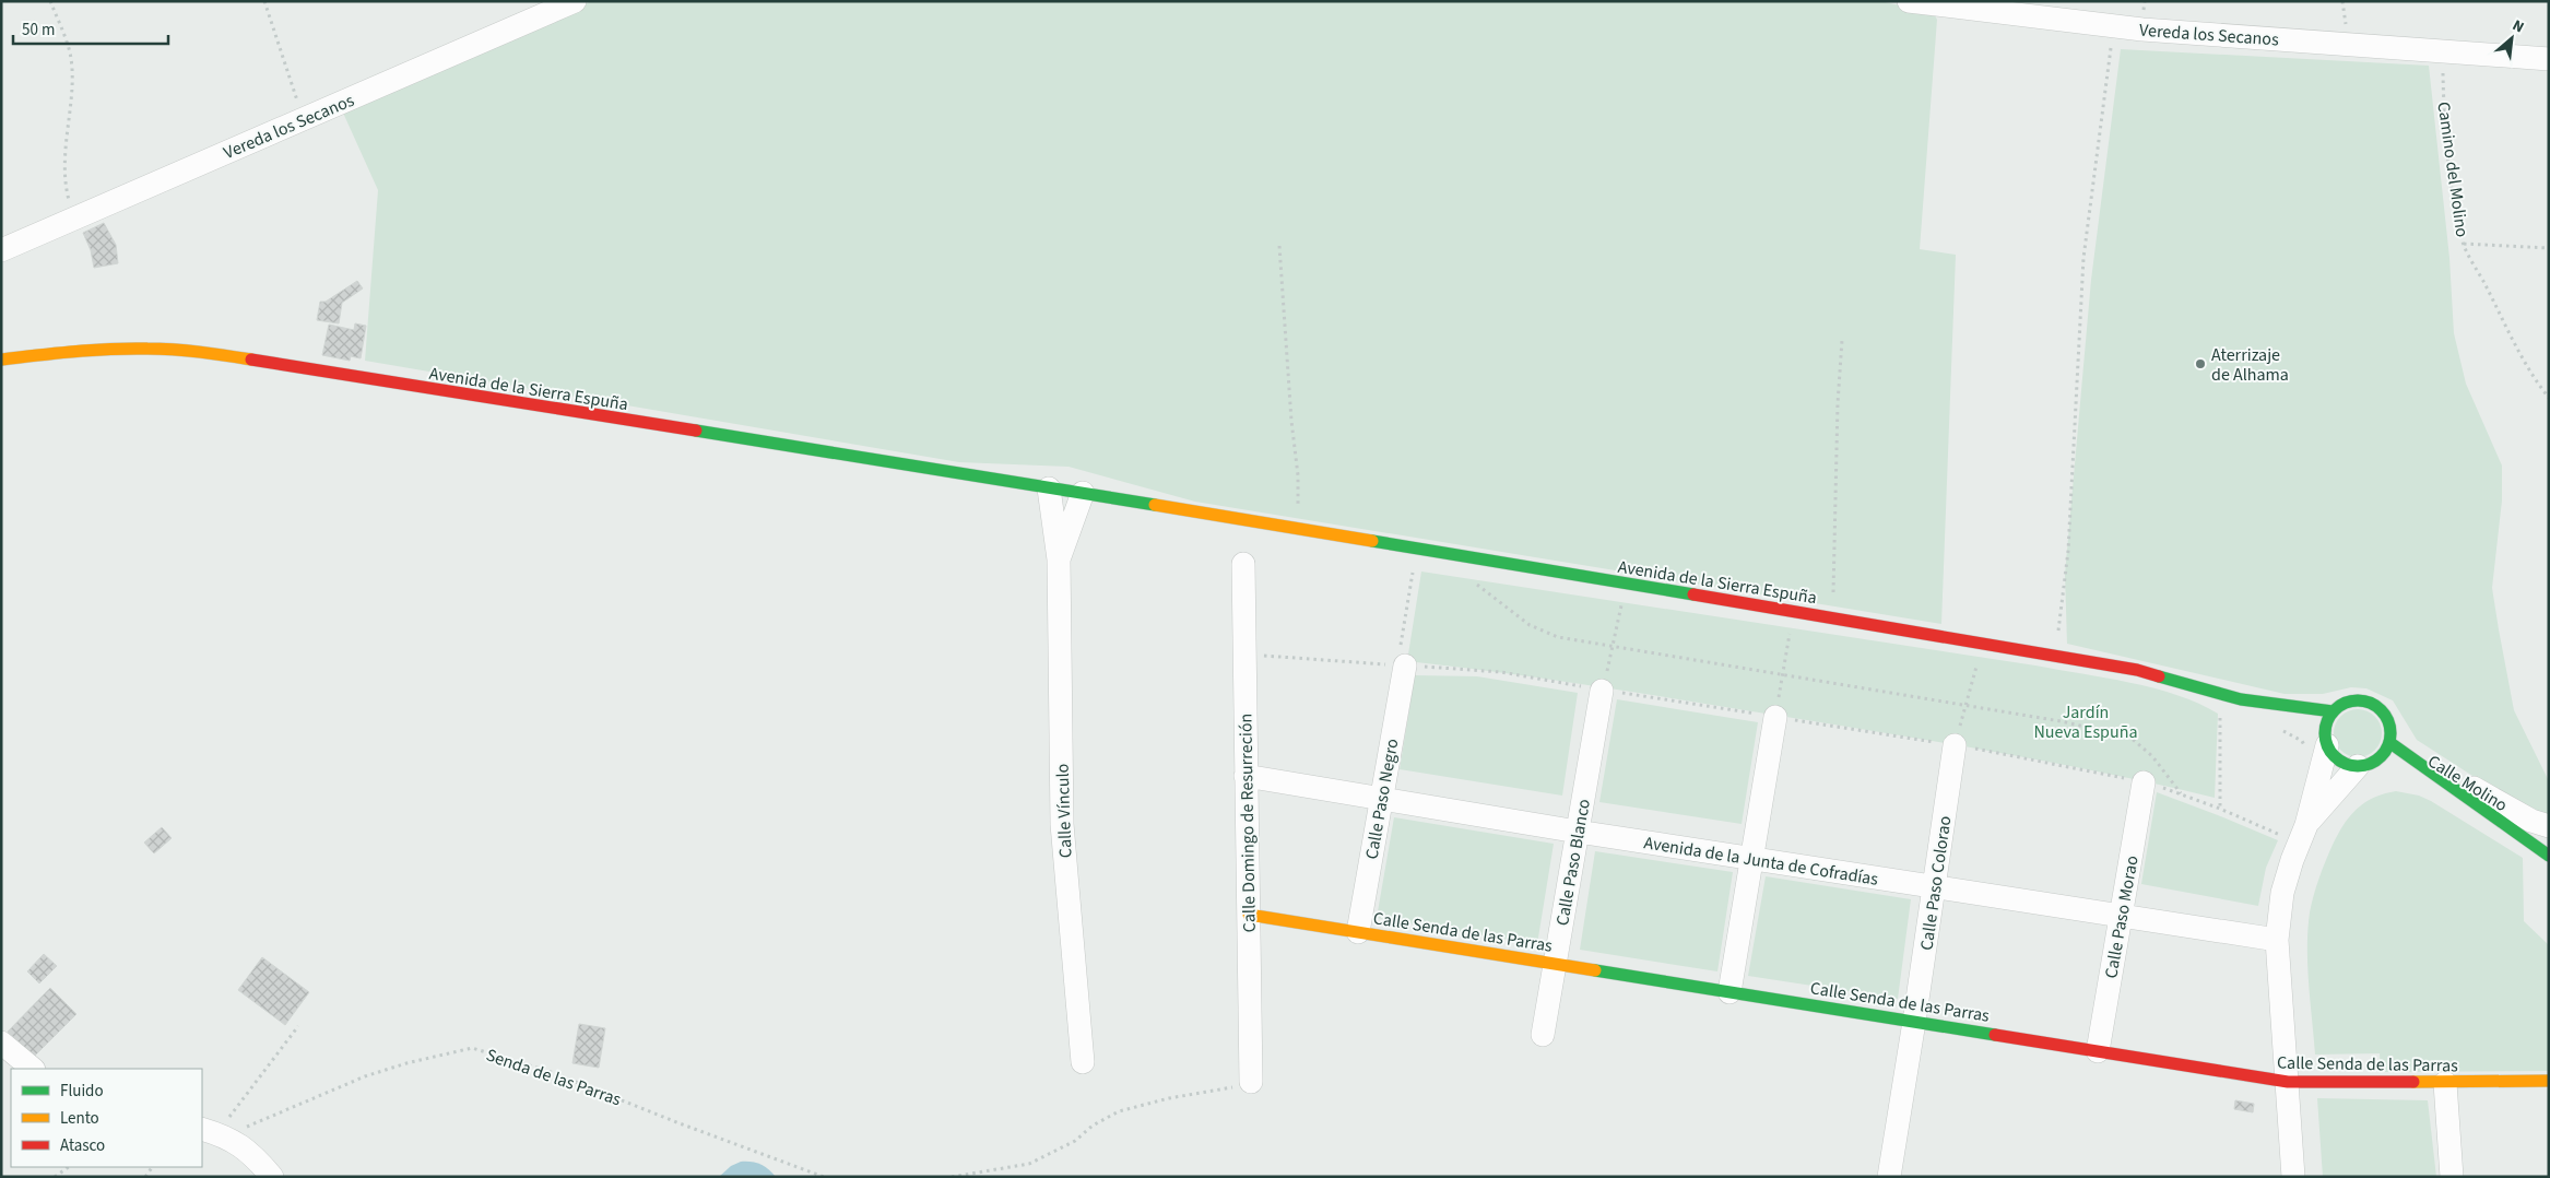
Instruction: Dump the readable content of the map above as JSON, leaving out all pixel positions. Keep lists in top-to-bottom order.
{
  "streets": {
    "main road": ["Avenida de la Sierra Espuña", "Calle Senda de las Parras"],
    "street": [
      "Vereda los Secanos",
      "Calle Molino",
      "Calle Paso Negro",
      "Calle Vínculo",
      "Calle Domingo de Resurreción",
      "Avenida de la Junta de Cofradías",
      "Calle Paso Blanco",
      "Calle Paso Colorao",
      "Calle Paso Morao"
    ],
    "path": ["Camino del Molino", "Senda de las Parras"]
  },
  "crossings": [
    ["Vereda los Secanos", "Camino del Molino"],
    ["Avenida de la Sierra Espuña", "Calle Molino"],
    ["Avenida de la Sierra Espuña", "Calle Vínculo"],
    ["Calle Paso Negro", "Avenida de la Junta de Cofradías"],
    ["Calle Paso Negro", "Calle Senda de las Parras"],
    ["Calle Domingo de Resurreción", "Avenida de la Junta de Cofradías"],
    ["Calle Domingo de Resurreción", "Calle Senda de las Parras"],
    ["Avenida de la Junta de Cofradías", "Calle Paso Blanco"],
    ["Avenida de la Junta de Cofradías", "Calle Paso Colorao"],
    ["Avenida de la Junta de Cofradías", "Calle Paso Morao"],
    ["Calle Paso Blanco", "Calle Senda de las Parras"],
    ["Calle Paso Colorao", "Calle Senda de las Parras"],
    ["Calle Paso Morao", "Calle Senda de las Parras"]
  ],
  "parks": ["Jardín Nueva Espuña"],
  "places": ["Aterrizaje de Alhama"],
  "legend": ["Fluido", "Lento", "Atasco"],
  "scale_bar": "50 m",
  "north": "top right"
}
